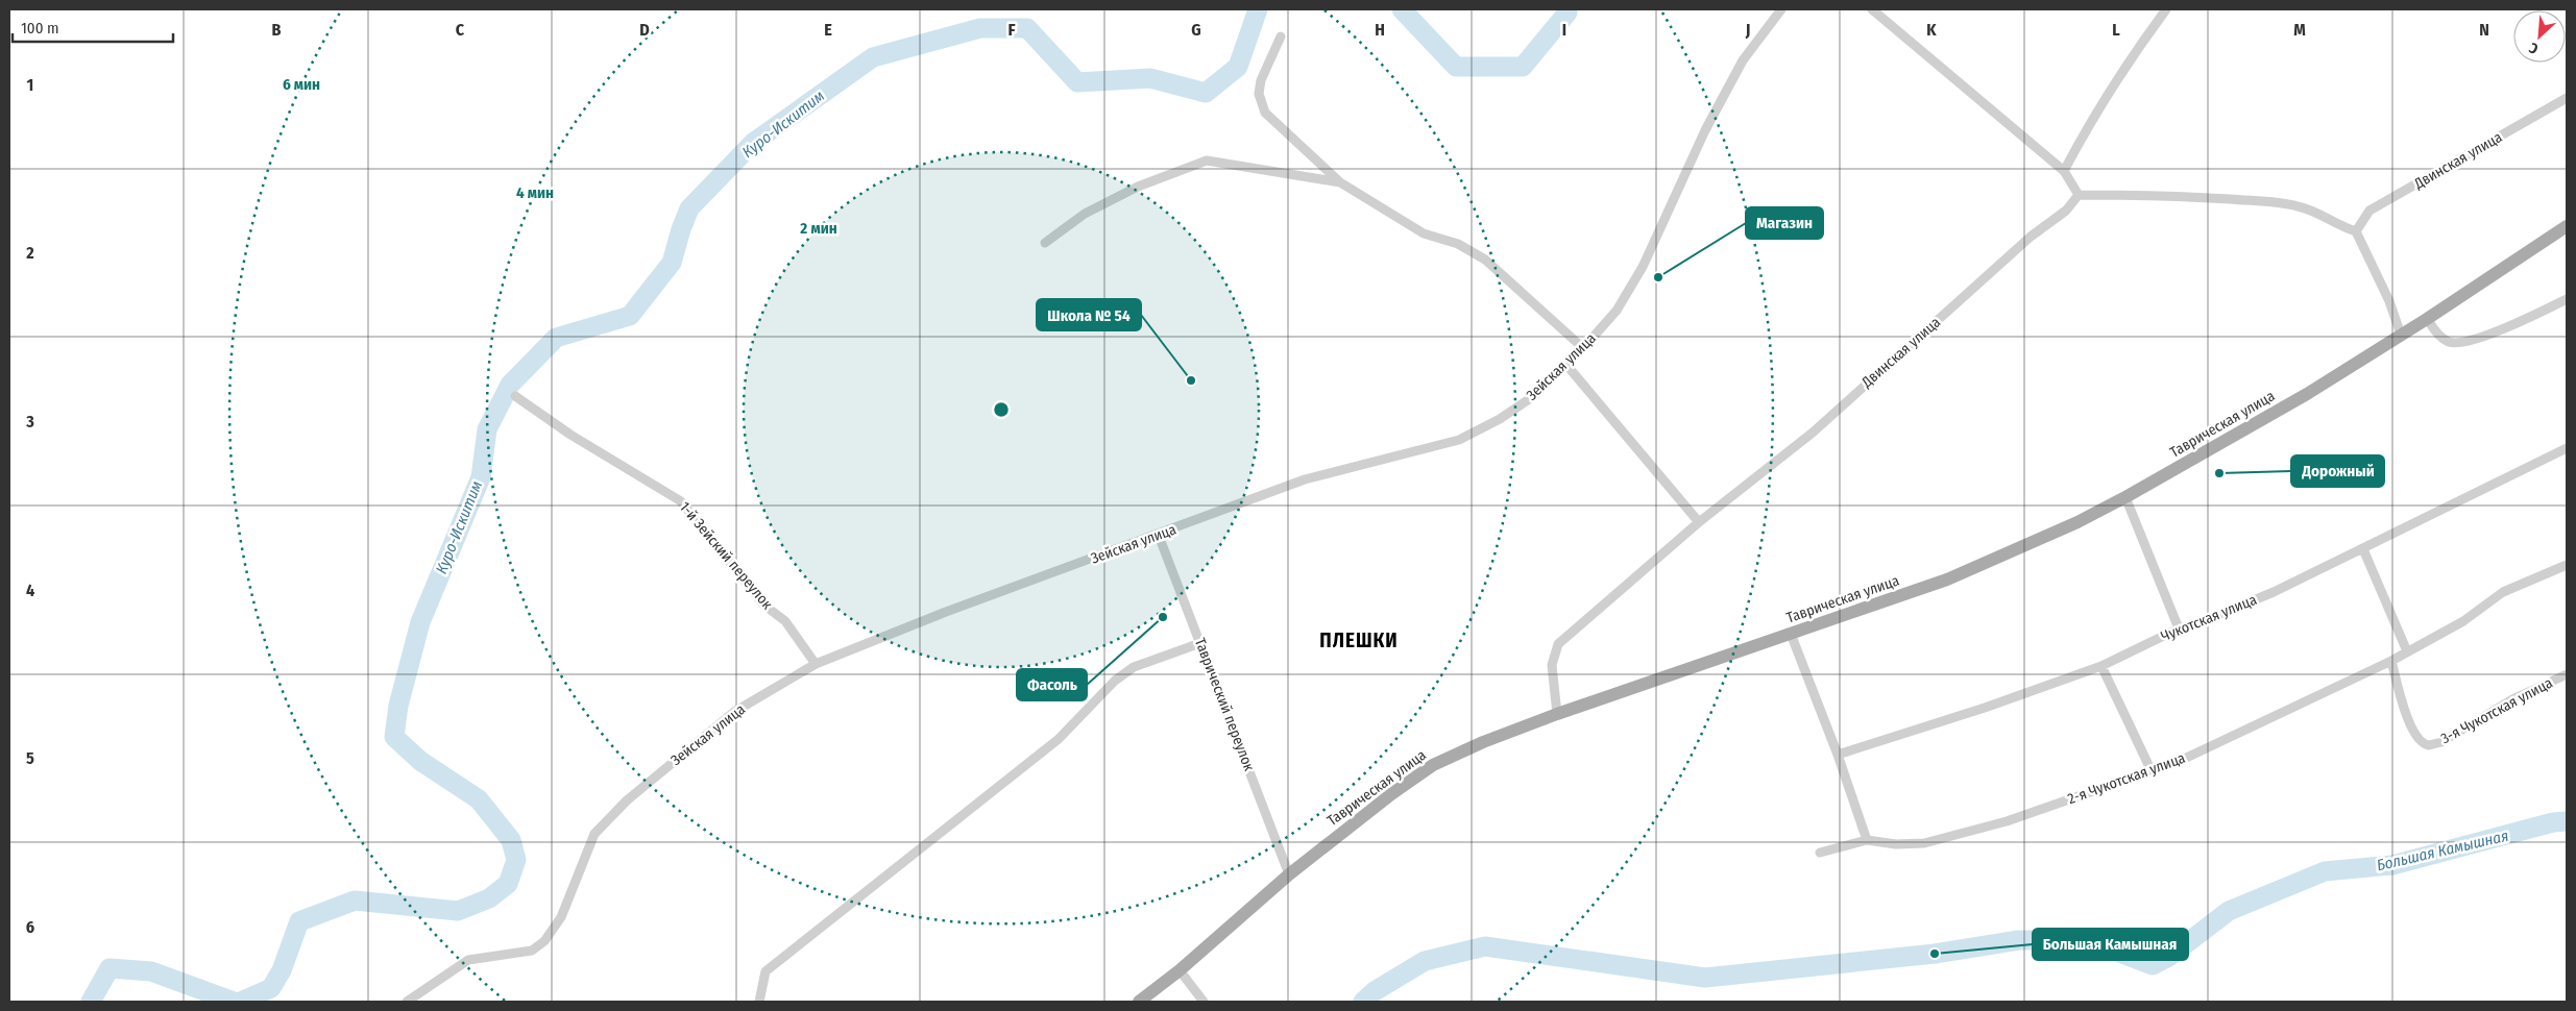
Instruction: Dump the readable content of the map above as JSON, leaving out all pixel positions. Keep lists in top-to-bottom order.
{
  "streets": {
    "main road": ["Таврическая улица"],
    "street": [
      "Двинская улица",
      "Зейская улица",
      "1-й Зейский переулок",
      "Чукотская улица",
      "Таврический переулок",
      "3-я Чукотская улица",
      "2-я Чукотская улица"
    ]
  },
  "crossings": [
    ["Двинская улица", "Таврическая улица"],
    ["Зейская улица", "1-й Зейский переулок"],
    ["Зейская улица", "Таврический переулок"],
    ["Таврическая улица", "Таврический переулок"],
    ["3-я Чукотская улица", "2-я Чукотская улица"]
  ],
  "districts": ["ПЛЕШКИ"],
  "water": ["Куро-Искитим", "Большая Камышная"],
  "places": [
    "Магазин",
    "Школа № 54",
    "Дорожный",
    "Фасоль",
    "Большая Камышная"
  ],
  "scale_bar": "100 m",
  "north": "bottom left",
  "grid": {
    "columns": [
      "B",
      "C",
      "D",
      "E",
      "F",
      "G",
      "H",
      "I",
      "J",
      "K",
      "L",
      "M",
      "N"
    ],
    "rows": [
      "1",
      "2",
      "3",
      "4",
      "5",
      "6"
    ]
  },
  "rings": ["6 мин", "4 мин", "2 мин"]
}
